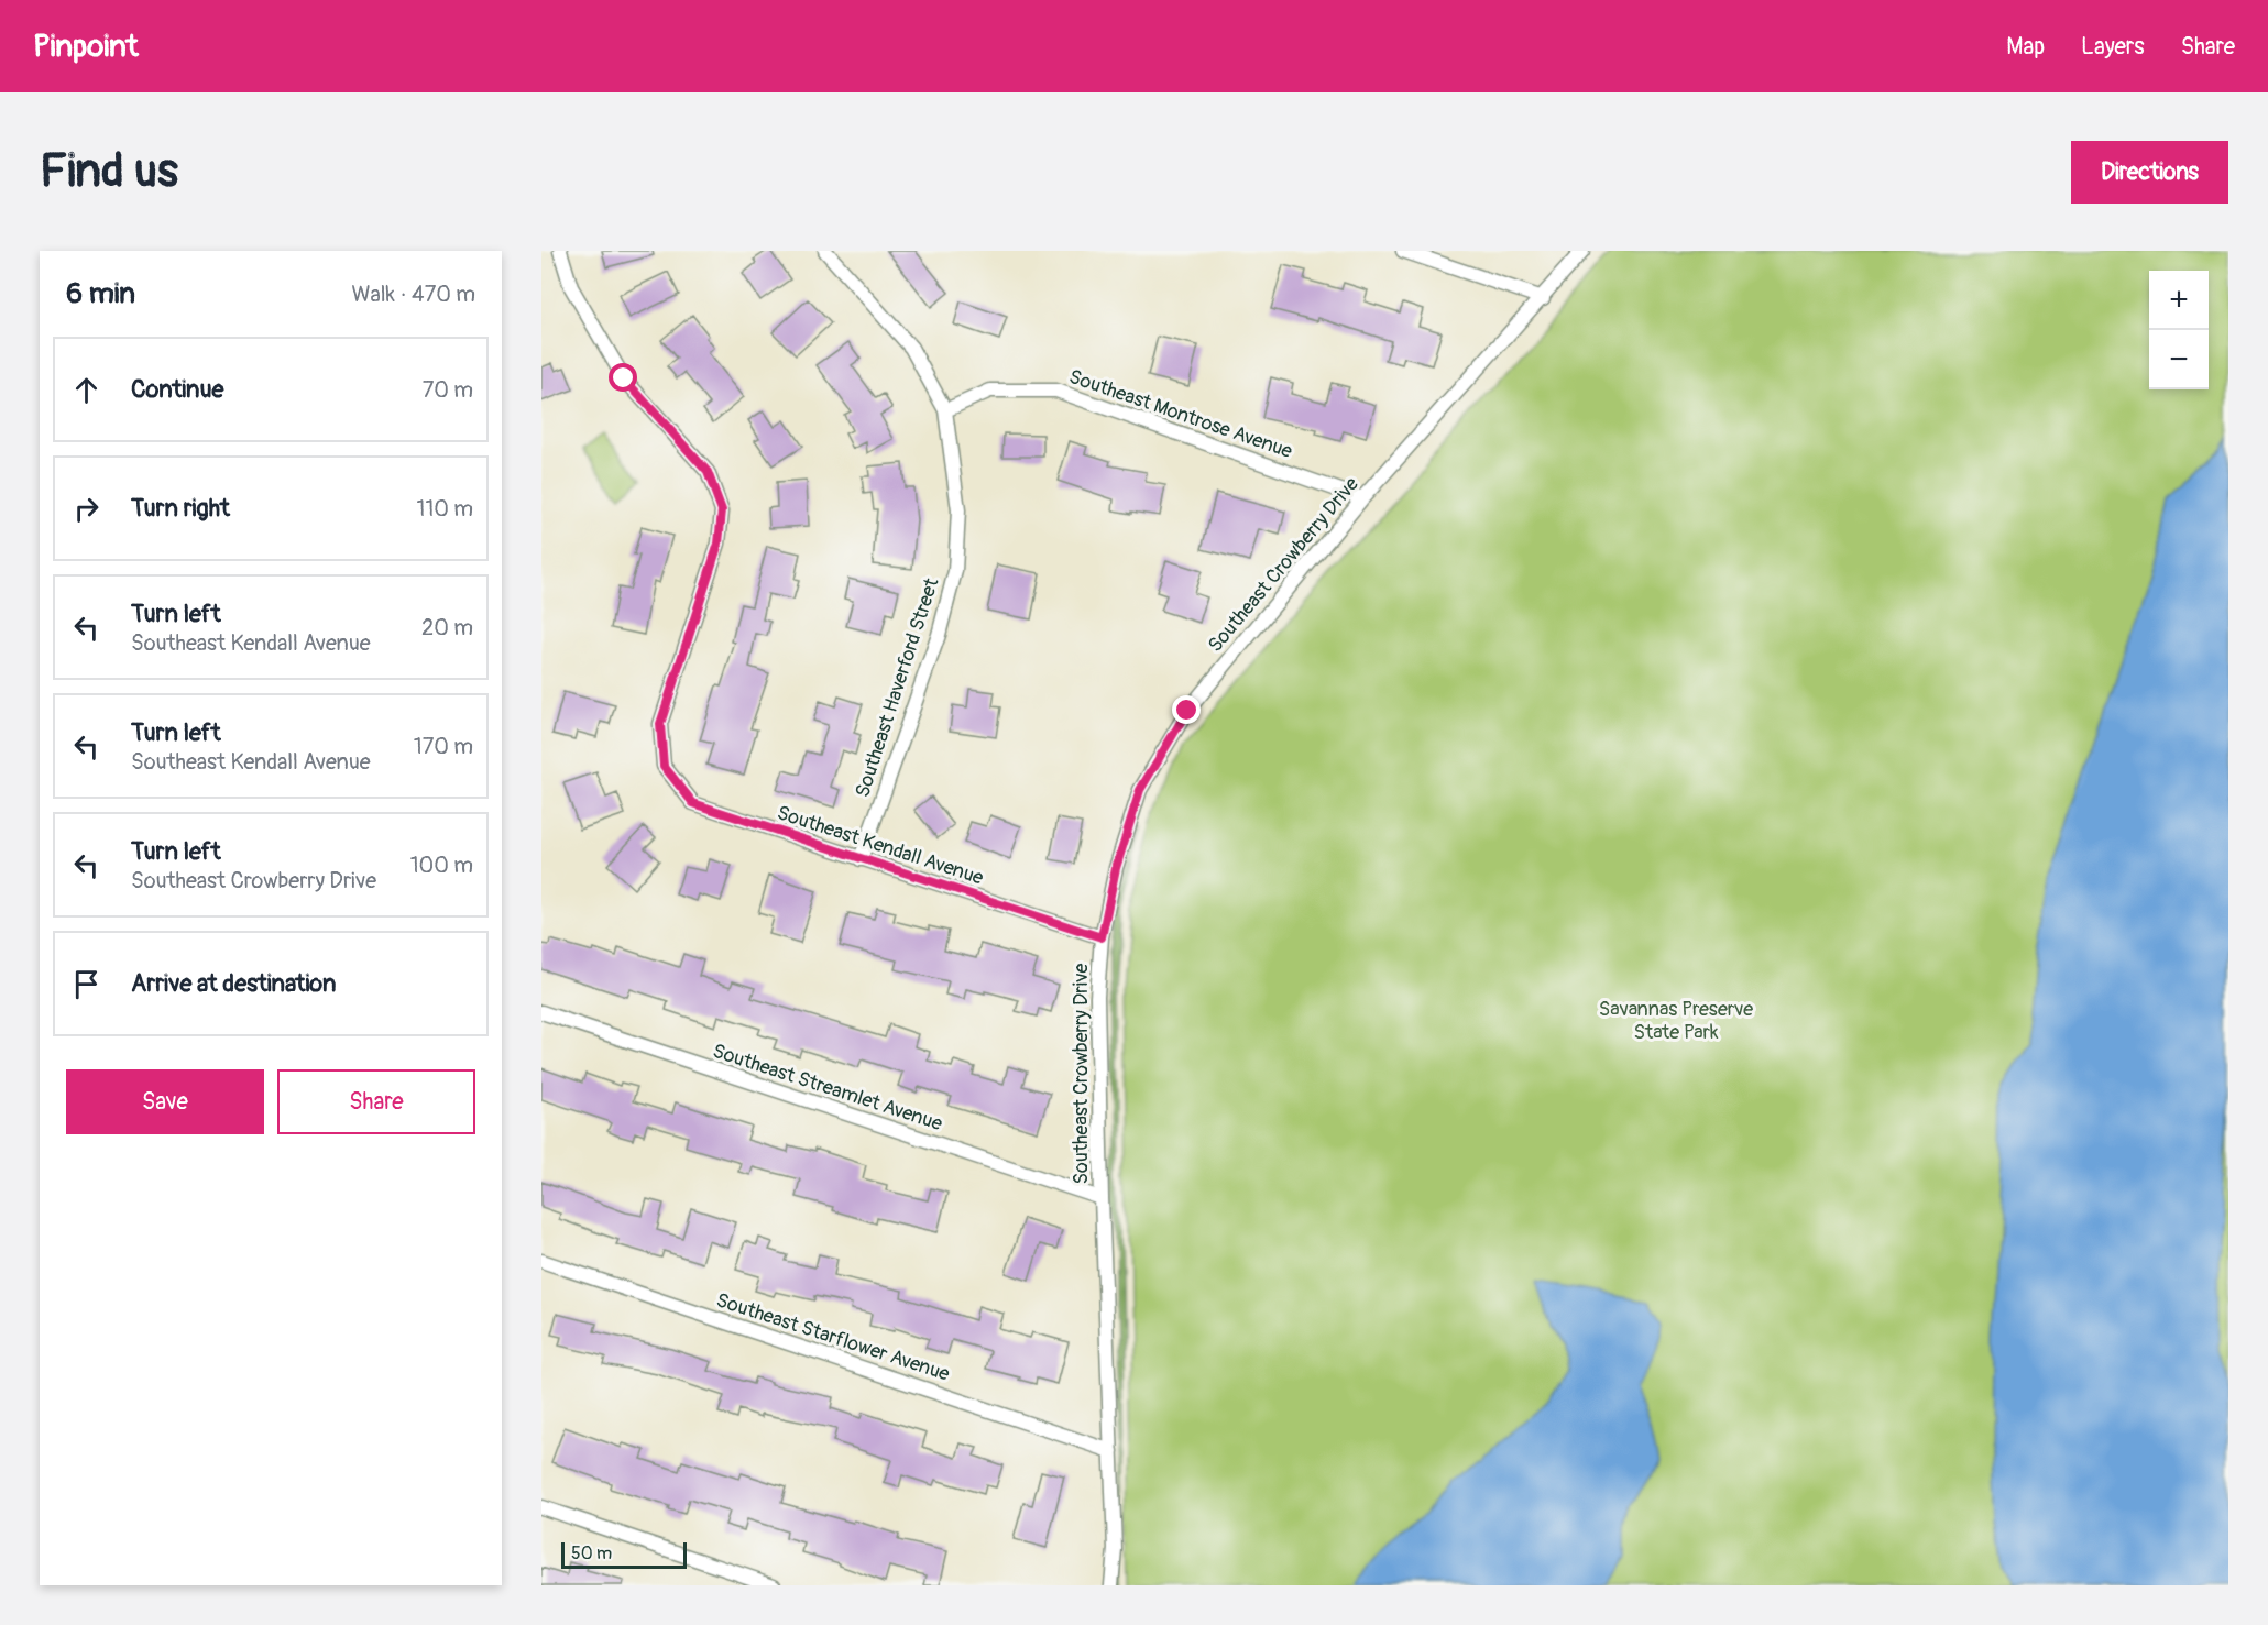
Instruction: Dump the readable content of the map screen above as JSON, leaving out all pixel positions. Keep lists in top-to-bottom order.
{
  "streets": {
    "street": [
      "Southeast Montrose Avenue",
      "Southeast Crowberry Drive",
      "Southeast Haverford Street",
      "Southeast Kendall Avenue",
      "Southeast Streamlet Avenue",
      "Southeast Starflower Avenue"
    ]
  },
  "crossings": [
    ["Southeast Montrose Avenue", "Southeast Crowberry Drive"],
    ["Southeast Montrose Avenue", "Southeast Haverford Street"],
    ["Southeast Crowberry Drive", "Southeast Kendall Avenue"],
    ["Southeast Crowberry Drive", "Southeast Streamlet Avenue"],
    ["Southeast Crowberry Drive", "Southeast Starflower Avenue"],
    ["Southeast Haverford Street", "Southeast Kendall Avenue"]
  ],
  "parks": ["Savannas Preserve State Park"],
  "scale_bar": "50 m",
  "page": {
    "header": "Pinpoint",
    "nav": ["Map", "Layers", "Share"],
    "buttons": [
      "Directions",
      ["Save", "Share"]
    ],
    "title": "Find us",
    "heading": ["6 min", "Walk · 470 m"],
    "map_buttons": ["+", "−"],
    "list": [
      ["Continue", "70 m"],
      ["Turn right", "110 m"],
      ["Turn left", "Southeast Kendall Avenue", "20 m"],
      ["Turn left", "Southeast Kendall Avenue", "170 m"],
      ["Turn left", "Southeast Crowberry Drive", "100 m"],
      "Arrive at destination"
    ],
    "scale": "50 m"
  }
}
